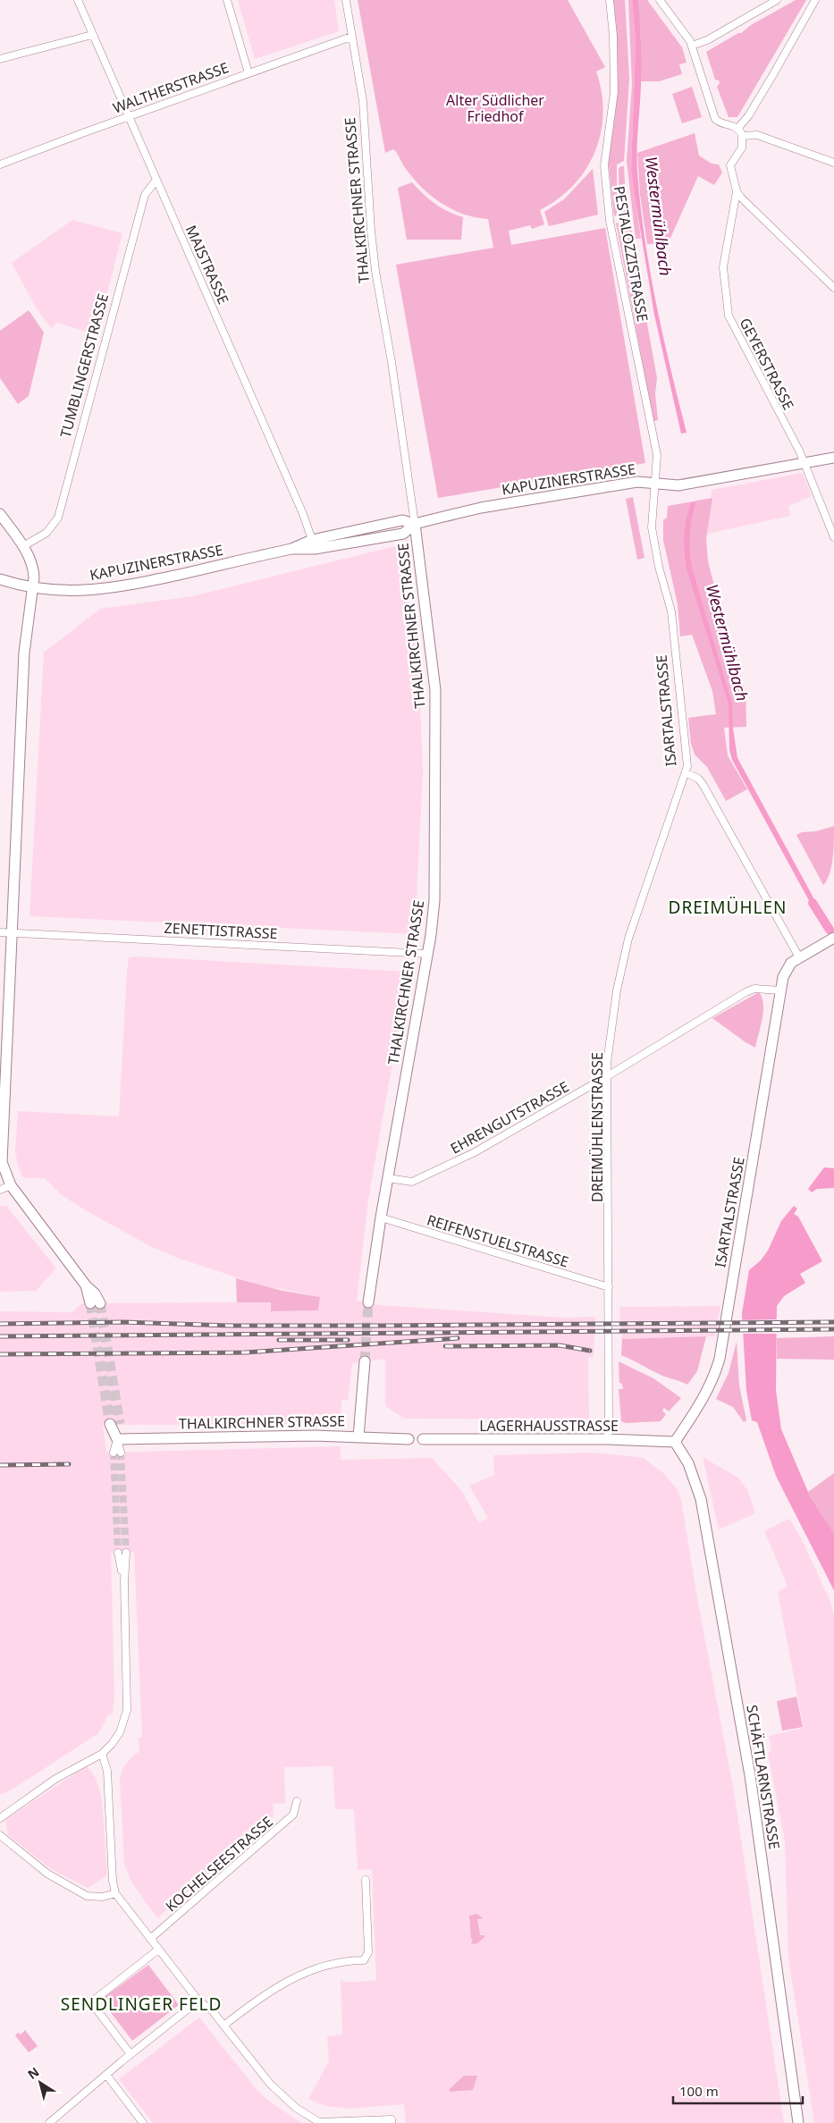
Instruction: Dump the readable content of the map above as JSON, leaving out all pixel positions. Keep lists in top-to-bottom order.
{
  "streets": {
    "street": [
      "WALTHERSTRASSE",
      "THALKIRCHNER STRASSE",
      "PESTALOZZISTRASSE",
      "MAISTRASSE",
      "GEYERSTRASSE",
      "TUMBLINGERSTRASSE",
      "KAPUZINERSTRASSE",
      "ISARTALSTRASSE",
      "ZENETTISTRASSE",
      "EHRENGUTSTRASSE",
      "DREIMÜHLENSTRASSE",
      "REIFENSTUELSTRASSE",
      "LAGERHAUSSTRASSE",
      "SCHÄFTLARNSTRASSE",
      "KOCHELSEESTRASSE"
    ]
  },
  "crossings": [
    ["WALTHERSTRASSE", "THALKIRCHNER STRASSE"],
    ["WALTHERSTRASSE", "MAISTRASSE"],
    ["THALKIRCHNER STRASSE", "KAPUZINERSTRASSE"],
    ["THALKIRCHNER STRASSE", "ZENETTISTRASSE"],
    ["THALKIRCHNER STRASSE", "EHRENGUTSTRASSE"],
    ["THALKIRCHNER STRASSE", "REIFENSTUELSTRASSE"],
    ["PESTALOZZISTRASSE", "KAPUZINERSTRASSE"],
    ["PESTALOZZISTRASSE", "ISARTALSTRASSE"],
    ["MAISTRASSE", "TUMBLINGERSTRASSE"],
    ["MAISTRASSE", "KAPUZINERSTRASSE"],
    ["GEYERSTRASSE", "KAPUZINERSTRASSE"],
    ["KAPUZINERSTRASSE", "ISARTALSTRASSE"],
    ["ISARTALSTRASSE", "EHRENGUTSTRASSE"],
    ["ISARTALSTRASSE", "DREIMÜHLENSTRASSE"],
    ["ISARTALSTRASSE", "LAGERHAUSSTRASSE"],
    ["ISARTALSTRASSE", "SCHÄFTLARNSTRASSE"],
    ["EHRENGUTSTRASSE", "DREIMÜHLENSTRASSE"],
    ["DREIMÜHLENSTRASSE", "REIFENSTUELSTRASSE"],
    ["DREIMÜHLENSTRASSE", "LAGERHAUSSTRASSE"],
    ["LAGERHAUSSTRASSE", "SCHÄFTLARNSTRASSE"]
  ],
  "districts": ["DREIMÜHLEN", "SENDLINGER FELD"],
  "water": ["Westermühlbach"],
  "parks": ["Alter Südlicher Friedhof"],
  "scale_bar": "100 m",
  "north": "top left"
}
